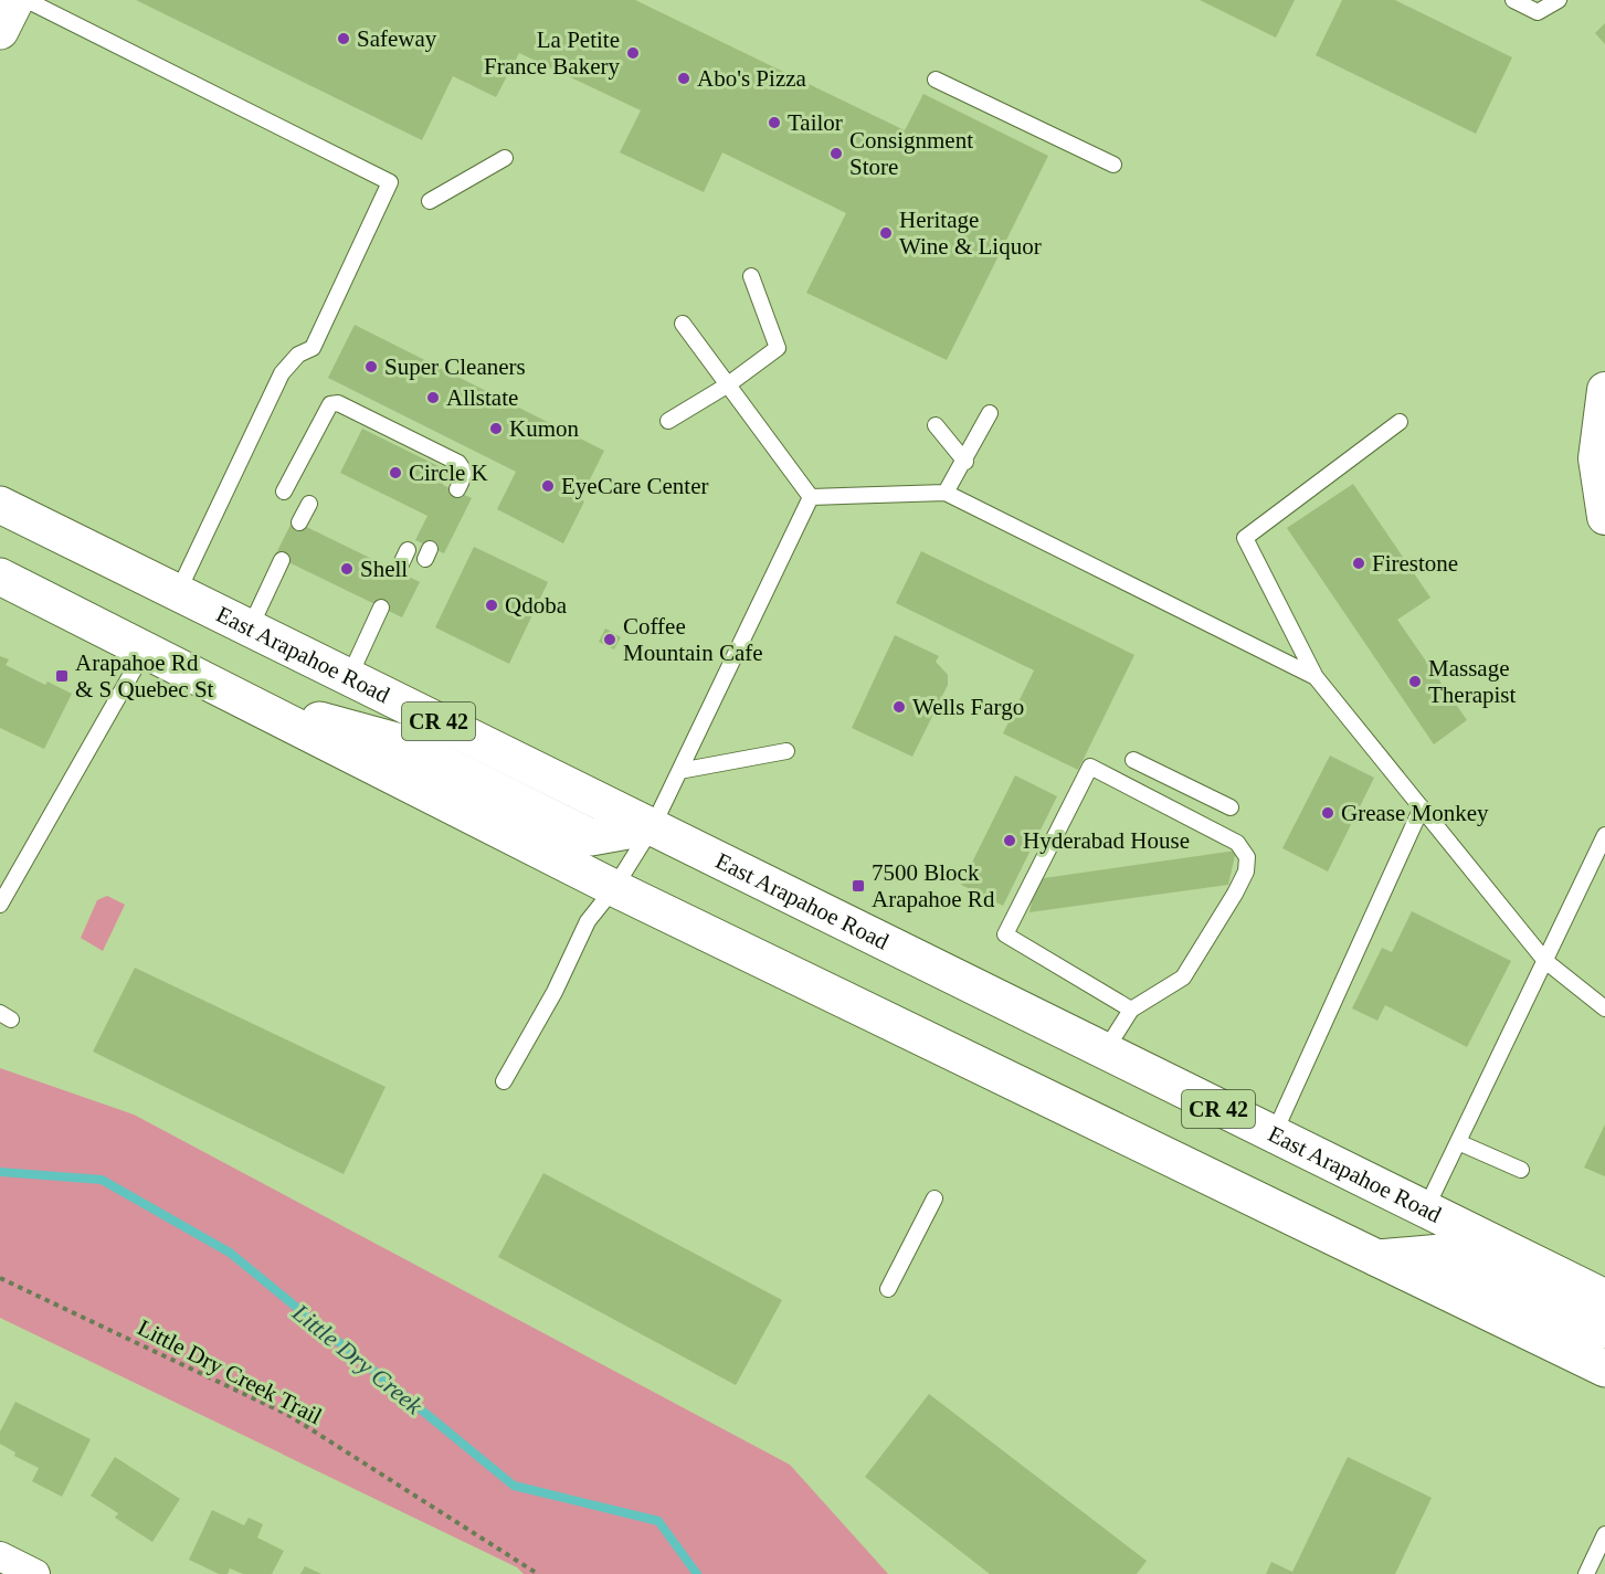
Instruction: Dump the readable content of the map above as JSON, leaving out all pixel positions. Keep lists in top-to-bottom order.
{
  "streets": {
    "main road": ["East Arapahoe Road", "CR 42"],
    "path": ["Little Dry Creek Trail"]
  },
  "water": ["Little Dry Creek"],
  "places": {
    "other": [
      "Safeway",
      "La Petite France Bakery",
      "Abo's Pizza",
      "Tailor",
      "Consignment Store",
      "Heritage Wine & Liquor",
      "Super Cleaners",
      "Allstate",
      "Kumon",
      "Circle K",
      "EyeCare Center",
      "Firestone",
      "Shell",
      "Qdoba",
      "Coffee Mountain Cafe",
      "Massage Therapist",
      "Wells Fargo",
      "Grease Monkey",
      "Hyderabad House"
    ],
    "transit": ["Arapahoe Rd & S Quebec St", "7500 Block Arapahoe Rd"]
  }
}
